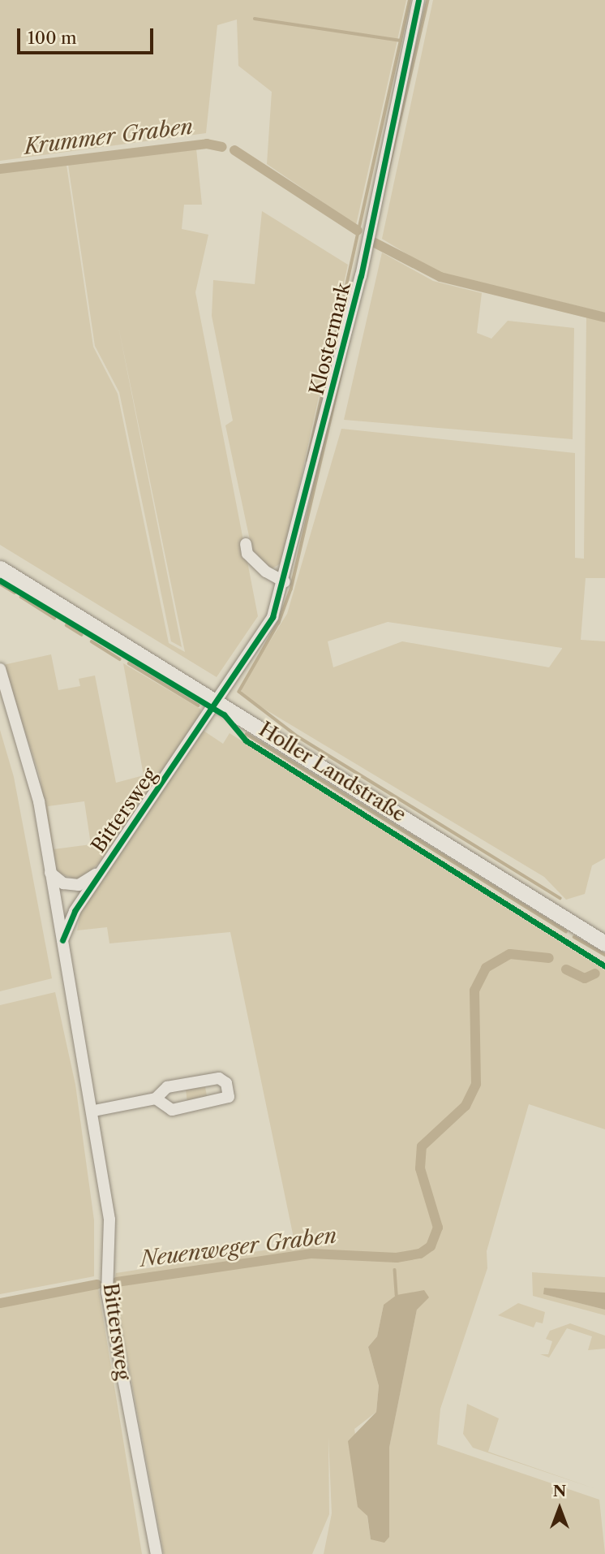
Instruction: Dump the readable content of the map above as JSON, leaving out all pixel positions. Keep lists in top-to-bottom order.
{
  "streets": {
    "main road": ["Holler Landstraße"],
    "street": ["Klostermark", "Bittersweg"]
  },
  "crossings": [
    ["Klostermark", "Holler Landstraße"],
    ["Klostermark", "Bittersweg"],
    ["Holler Landstraße", "Bittersweg"]
  ],
  "water": ["Krummer Graben", "Neuenweger Graben"],
  "scale_bar": "100 m",
  "north": "top"
}
